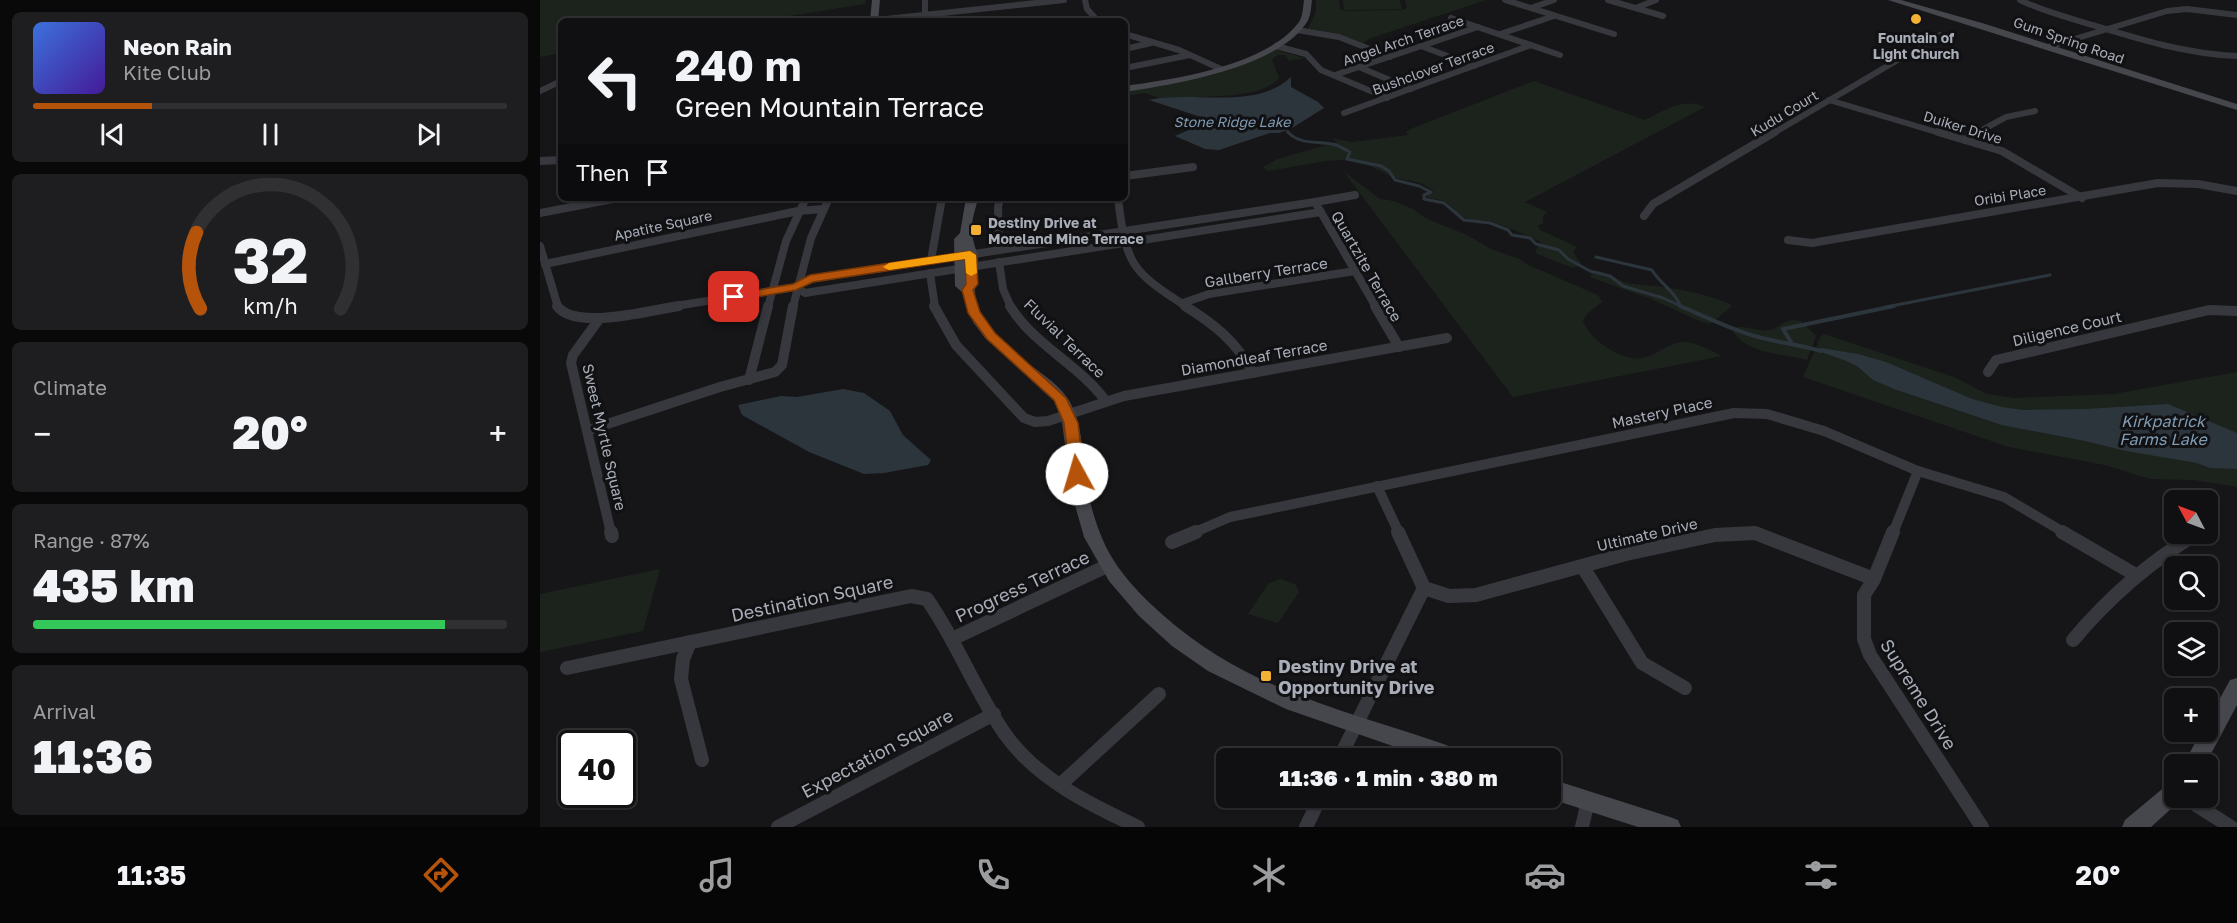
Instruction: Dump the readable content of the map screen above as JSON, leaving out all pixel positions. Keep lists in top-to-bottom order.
{
  "streets": {
    "street": [
      "Angel Arch Terrace",
      "Gum Spring Road",
      "Bushclover Terrace",
      "Kudu Court",
      "Duiker Drive",
      "Oribi Place",
      "Apatite Square",
      "Quartzite Terrace",
      "Gallberry Terrace",
      "Diligence Court",
      "Fluvial Terrace",
      "Diamondleaf Terrace",
      "Mastery Place",
      "Sweet Myrtle Square",
      "Ultimate Drive",
      "Progress Terrace",
      "Destination Square",
      "Supreme Drive",
      "Expectation Square"
    ]
  },
  "crossings": [
    ["Kudu Court", "Duiker Drive"],
    ["Duiker Drive", "Oribi Place"],
    ["Quartzite Terrace", "Gallberry Terrace"],
    ["Quartzite Terrace", "Diamondleaf Terrace"],
    ["Fluvial Terrace", "Diamondleaf Terrace"],
    ["Mastery Place", "Supreme Drive"],
    ["Ultimate Drive", "Supreme Drive"],
    ["Progress Terrace", "Destination Square"],
    ["Destination Square", "Expectation Square"]
  ],
  "water": ["Stone Ridge Lake", "Kirkpatrick Farms Lake"],
  "places": {
    "other": ["Fountain of Light Church"],
    "transit": ["Destiny Drive at Moreland Mine Terrace", "Destiny Drive at Opportunity Drive"]
  },
  "north": "top left",
  "page": {
    "turn": ["240 m", "Green Mountain Terrace"],
    "song": ["Neon Rain", "Kite Club"],
    "then": "Then",
    "tile": [
      "Climate",
      ["Range · 87%", "435 km"],
      ["Arrival", "11:36"]
    ],
    "heat": ["−", "20°", "+"],
    "map_buttons": ["+", "−"],
    "limit": "40",
    "trip": "11:36 · 1 min · 380 m",
    "tabs": ["11:35", "20°"],
    "gauge": ["32", "km/h"]
  }
}
